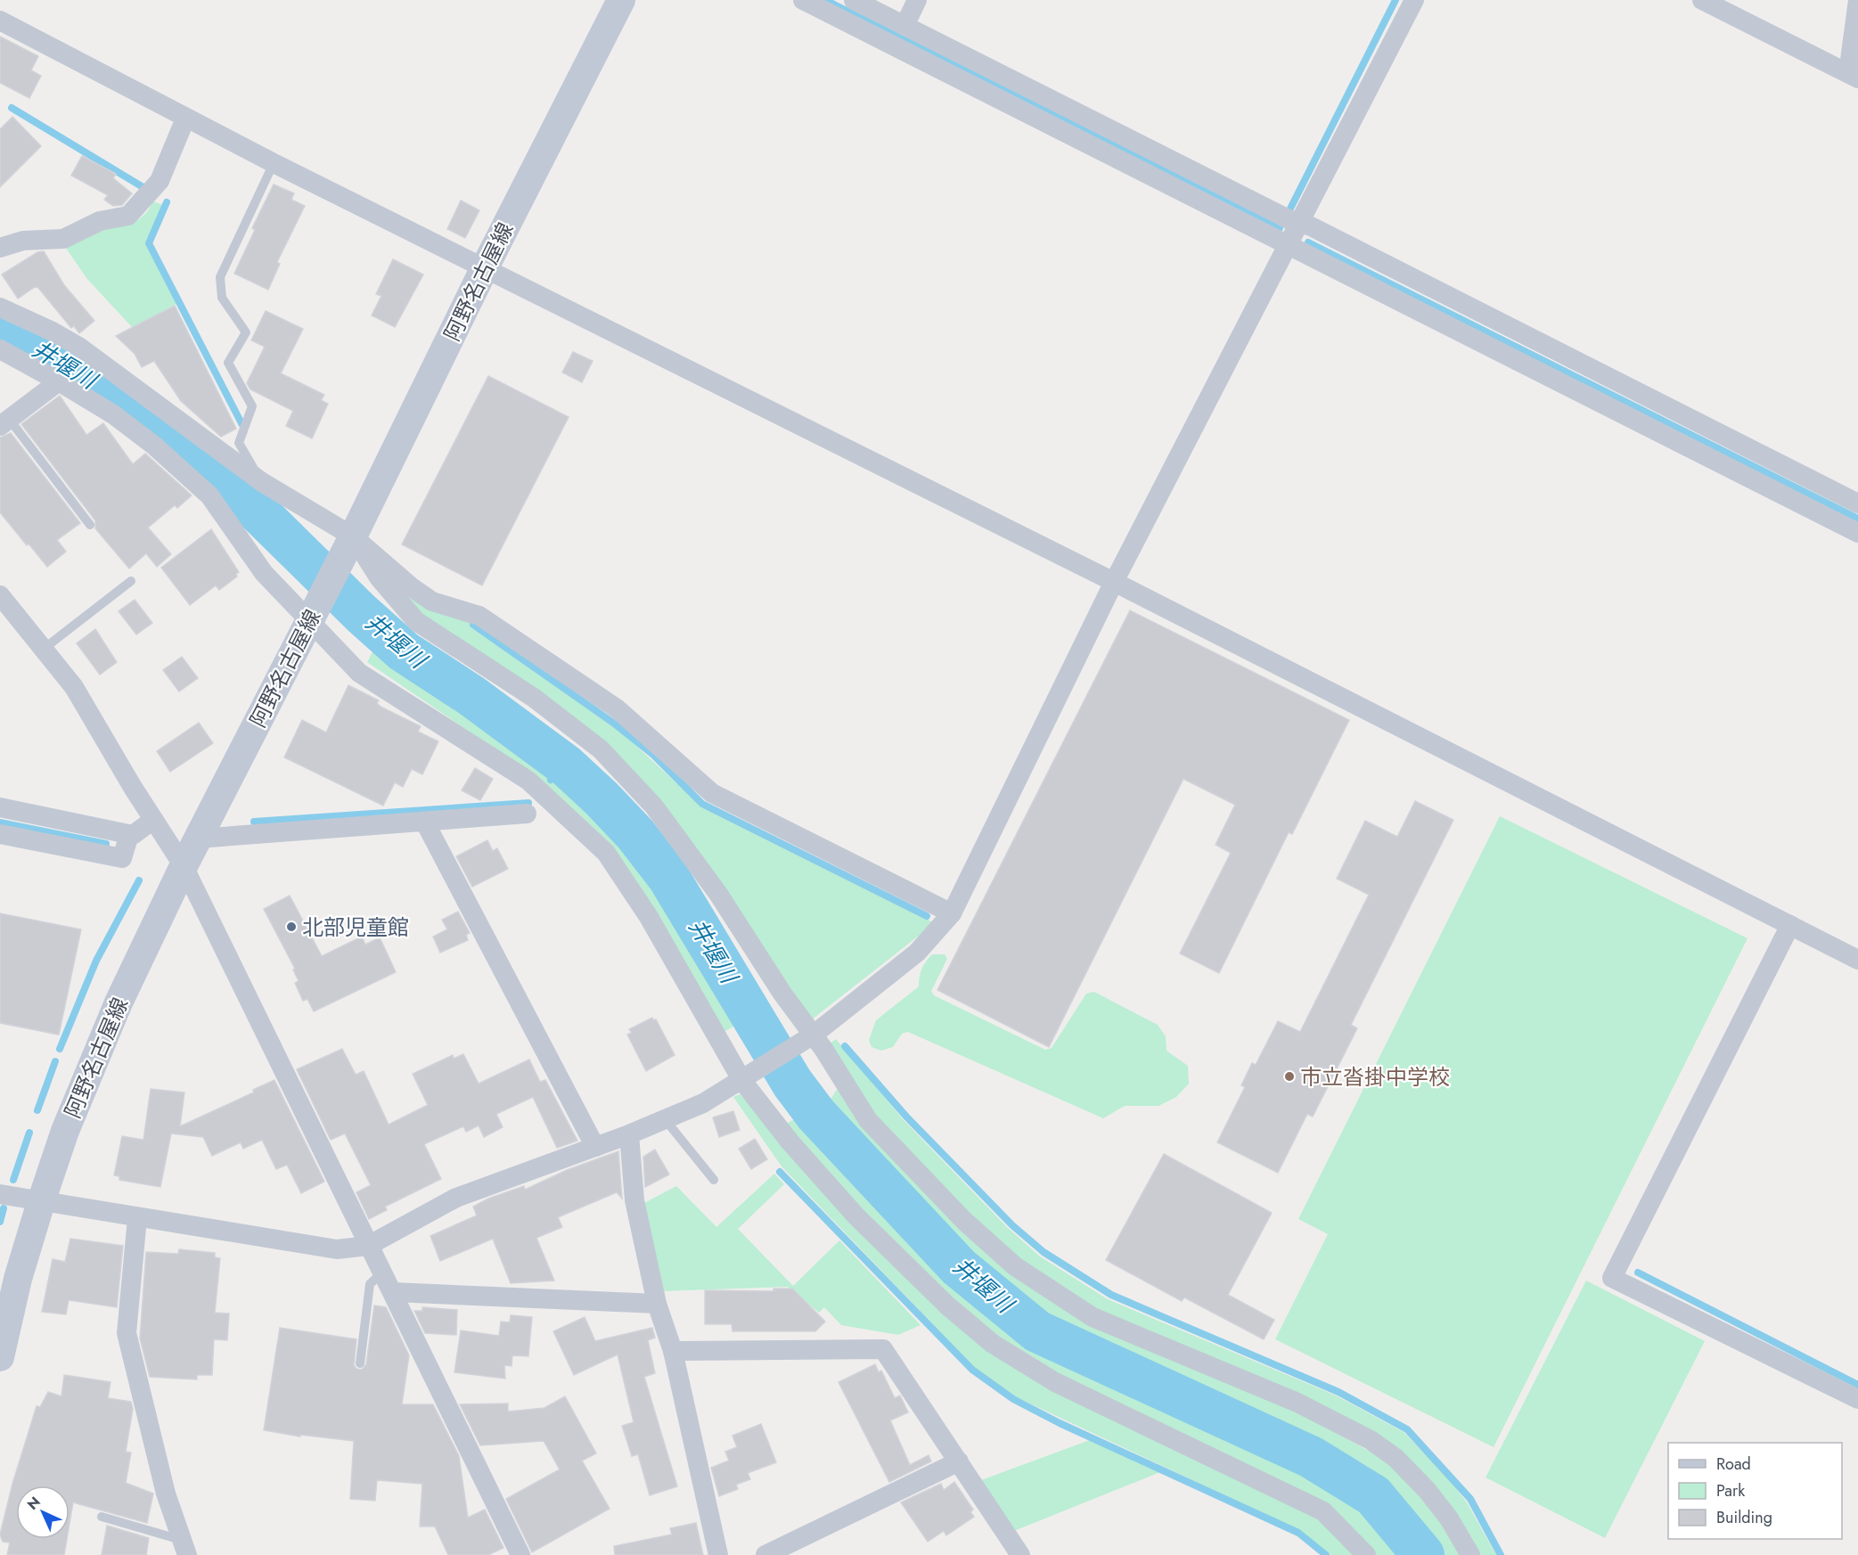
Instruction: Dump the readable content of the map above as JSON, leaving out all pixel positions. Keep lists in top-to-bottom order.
{
  "streets": {
    "main road": ["阿野名古屋線"]
  },
  "water": ["井堰川"],
  "places": ["北部児童館", "市立沓掛中学校"],
  "legend": ["Road", "Park", "Building"],
  "north": "top left"
}
